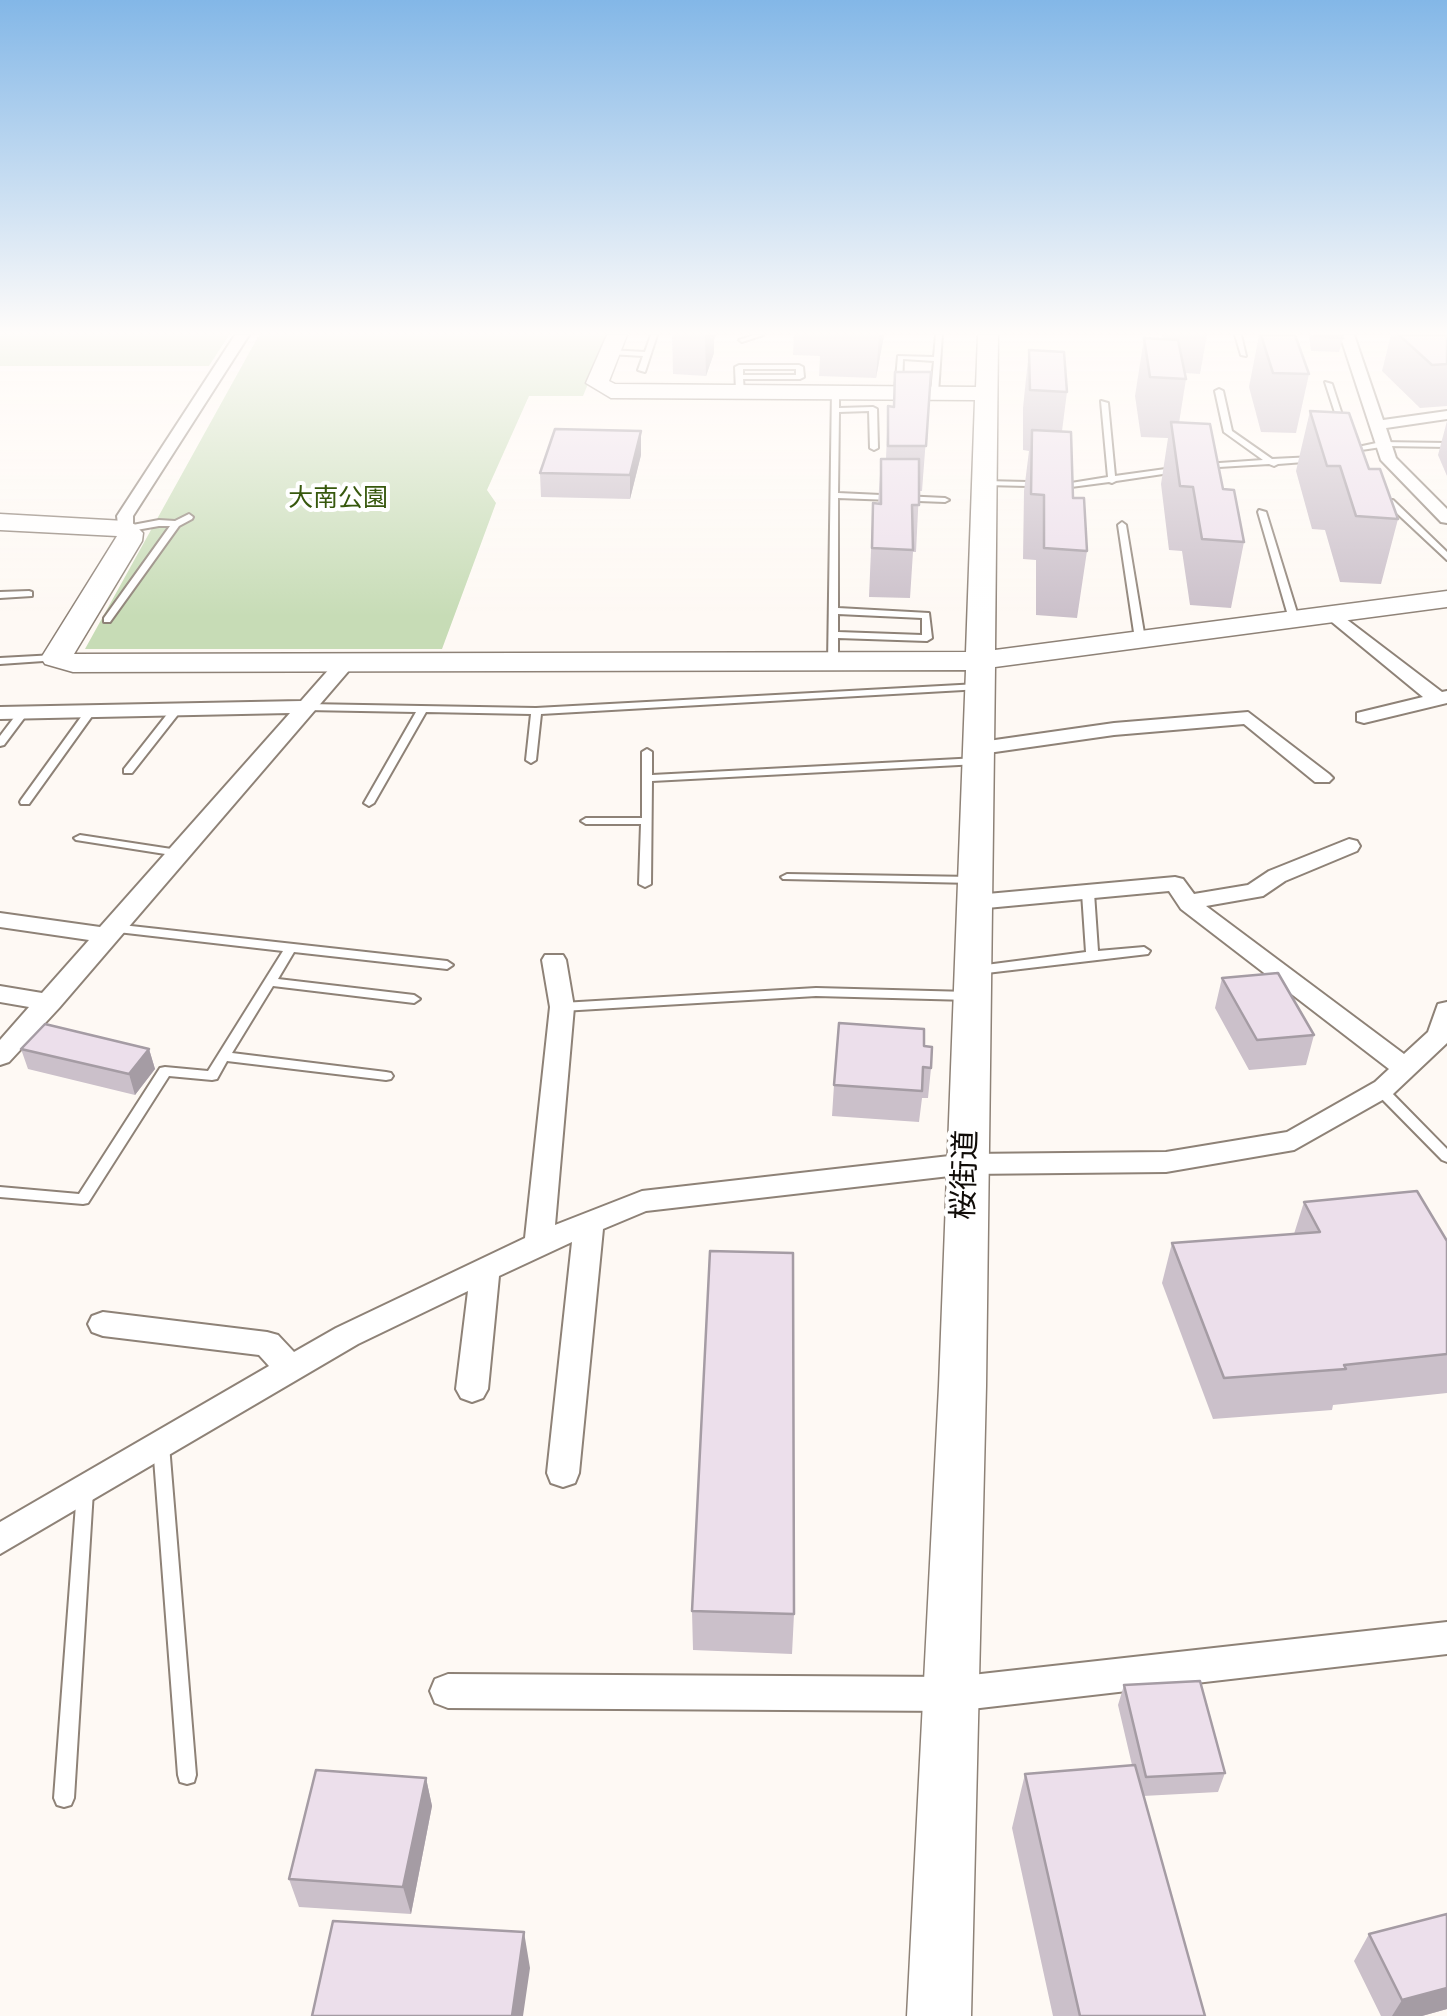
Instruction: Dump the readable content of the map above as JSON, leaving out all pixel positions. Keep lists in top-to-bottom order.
{
  "streets": {
    "street": ["桜街道"]
  },
  "parks": ["大南公園"]
}
